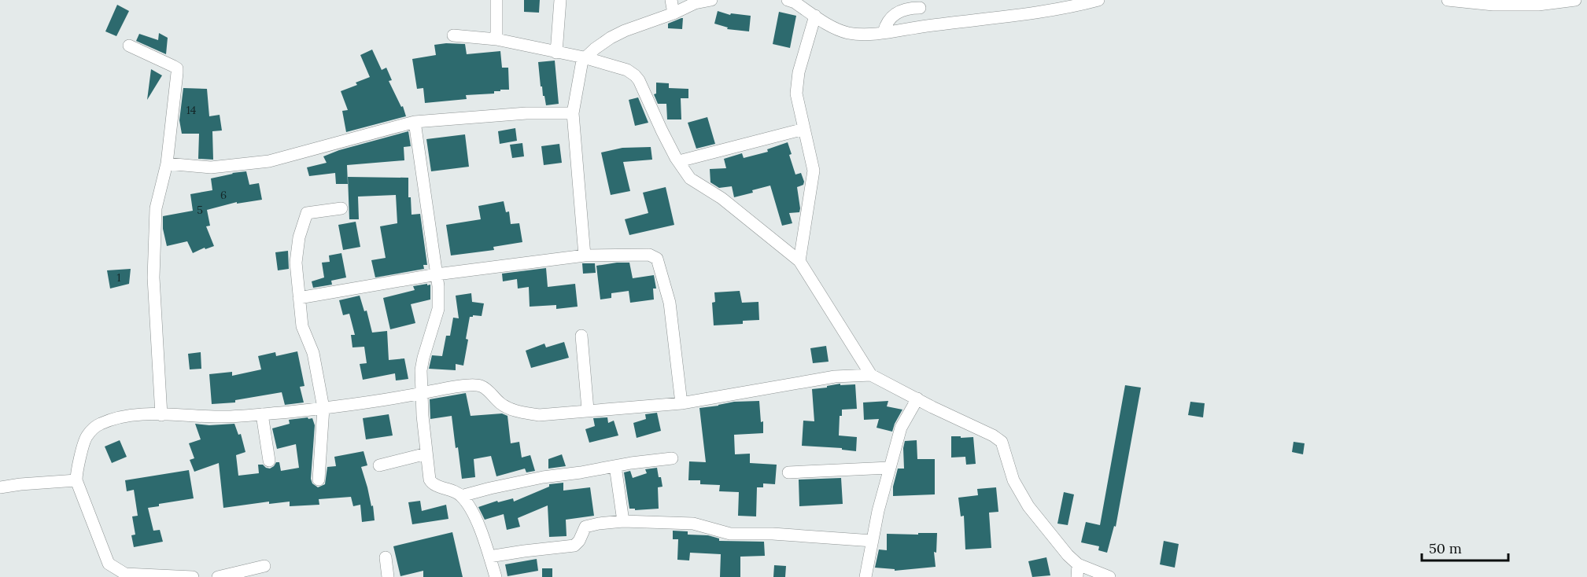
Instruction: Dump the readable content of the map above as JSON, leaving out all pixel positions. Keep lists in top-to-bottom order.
{
  "house_numbers": [
    "14",
    "6",
    "5",
    "1"
  ],
  "scale_bar": "50 m"
}
